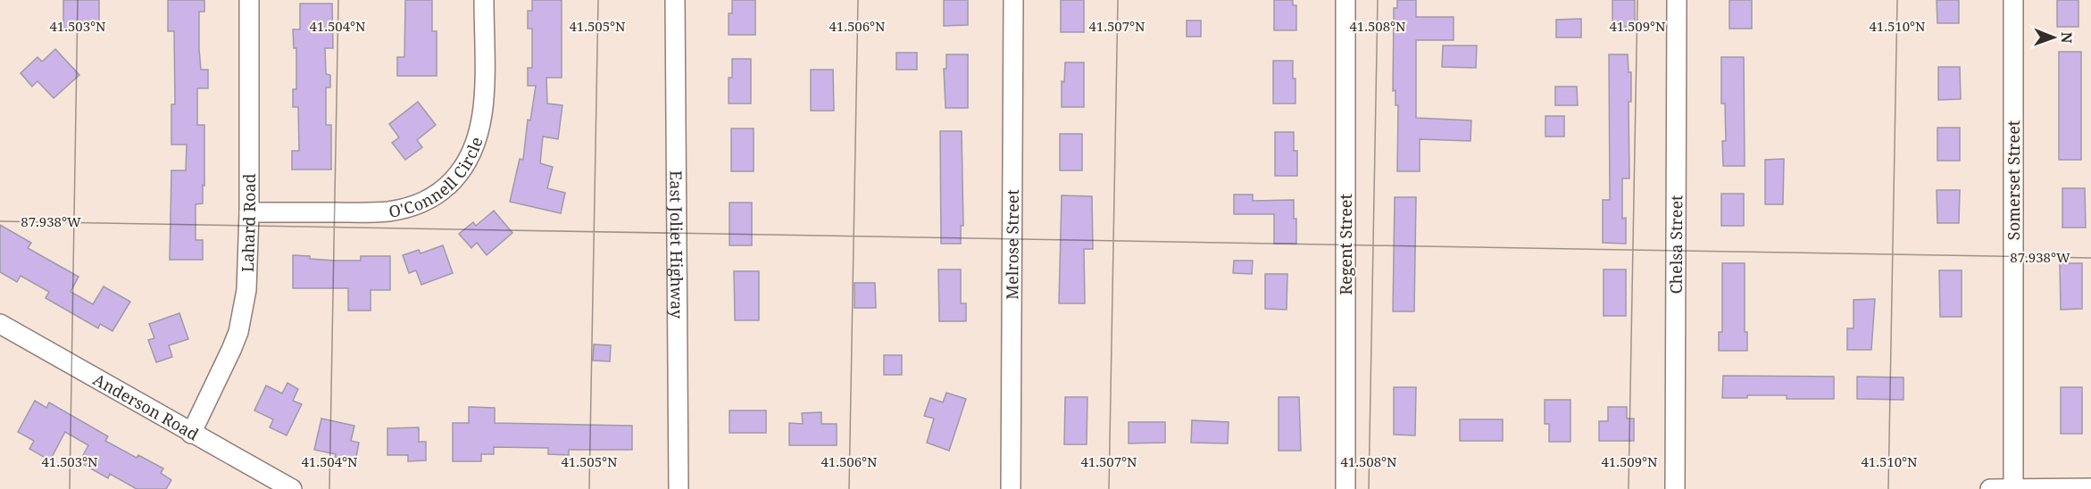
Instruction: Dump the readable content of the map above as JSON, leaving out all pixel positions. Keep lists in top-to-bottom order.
{
  "streets": {
    "street": [
      "O'Connell Circle",
      "Somerset Street",
      "Lahard Road",
      "East Joliet Highway",
      "Melrose Street",
      "Regent Street",
      "Chelsa Street",
      "Anderson Road"
    ]
  },
  "crossings": [
    ["O'Connell Circle", "Lahard Road"],
    ["Lahard Road", "Anderson Road"]
  ],
  "north": "right",
  "coordinates": [
    "41.503°N",
    "41.504°N",
    "41.505°N",
    "41.506°N",
    "41.507°N",
    "41.508°N",
    "41.509°N",
    "41.510°N",
    "87.938°W"
  ]
}
